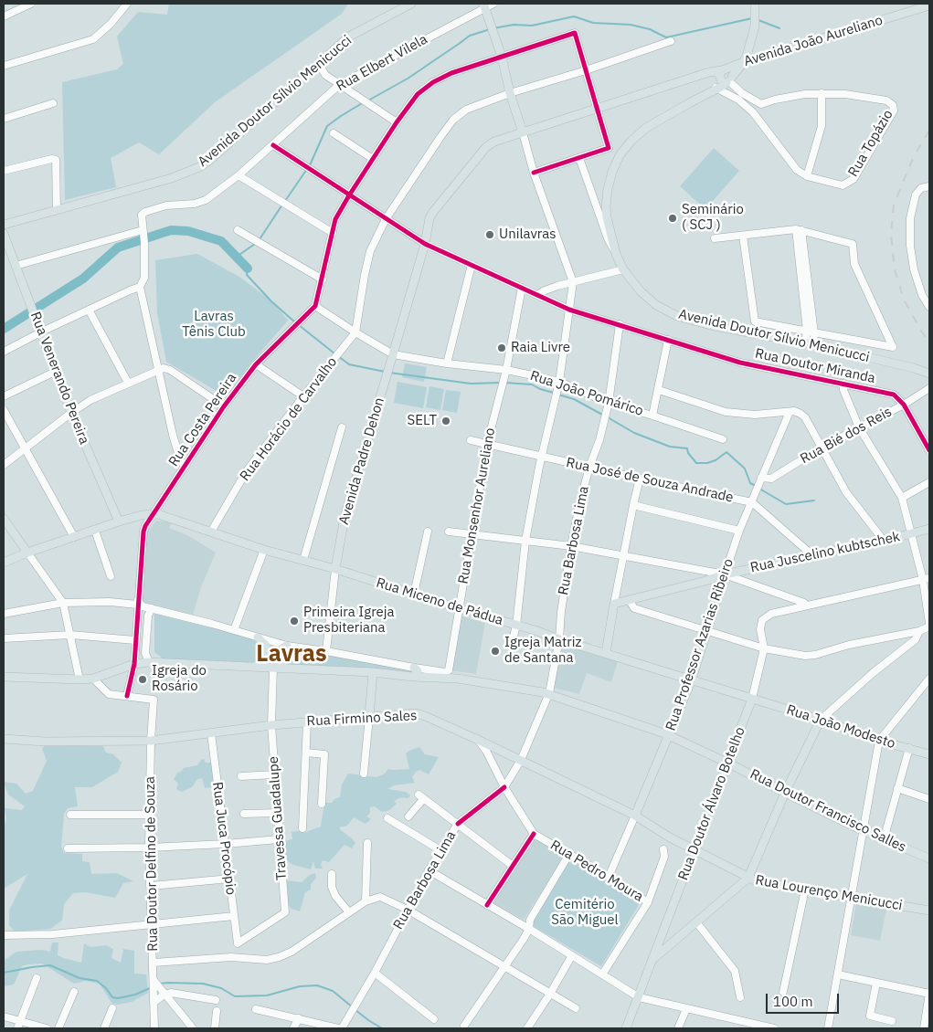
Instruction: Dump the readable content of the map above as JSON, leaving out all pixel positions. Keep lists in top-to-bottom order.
{
  "streets": {
    "main road": [
      "Avenida João Aureliano",
      "Avenida Doutor Sílvio Menicucci",
      "Rua Venerando Pereira",
      "Avenida Padre Dehon",
      "Rua Juscelino kubtschek",
      "Rua Miceno de Pádua",
      "Rua Professor Azarias Ribeiro",
      "Rua Firmino Sales",
      "Rua João Modesto",
      "Rua Doutor Álvaro Botelho",
      "Rua Doutor Francisco Salles",
      "Rua Lourenço Menicucci"
    ],
    "street": [
      "Rua Elbert Vilela",
      "Rua Topázio",
      "Rua Doutor Miranda",
      "Rua João Pomárico",
      "Rua Horácio de Carvalho",
      "Rua Costa Pereira",
      "Rua Bié dos Reis",
      "Rua José de Souza Andrade",
      "Rua Monsenhor Aureliano",
      "Rua Barbosa Lima",
      "Travessa Guadalupe",
      "Rua Juca Procópio",
      "Rua Doutor Delfino de Souza",
      "Rua Pedro Moura"
    ]
  },
  "crossings": [
    ["Avenida João Aureliano", "Avenida Doutor Sílvio Menicucci"],
    ["Avenida João Aureliano", "Rua Topázio"],
    ["Rua Elbert Vilela", "Rua Doutor Miranda"],
    ["Avenida Doutor Sílvio Menicucci", "Rua Topázio"],
    ["Rua Doutor Miranda", "Rua Bié dos Reis"],
    ["Rua Doutor Miranda", "Rua Monsenhor Aureliano"],
    ["Rua Doutor Miranda", "Rua Barbosa Lima"],
    ["Rua João Pomárico", "Avenida Padre Dehon"],
    ["Rua João Pomárico", "Rua Monsenhor Aureliano"],
    ["Rua João Pomárico", "Rua Barbosa Lima"],
    ["Rua Horácio de Carvalho", "Rua Miceno de Pádua"],
    ["Rua Costa Pereira", "Rua Miceno de Pádua"],
    ["Rua Costa Pereira", "Rua Doutor Francisco Salles"],
    ["Rua Costa Pereira", "Rua Doutor Delfino de Souza"],
    ["Rua Bié dos Reis", "Rua Professor Azarias Ribeiro"],
    ["Avenida Padre Dehon", "Rua Miceno de Pádua"],
    ["Rua José de Souza Andrade", "Rua Monsenhor Aureliano"],
    ["Rua José de Souza Andrade", "Rua Barbosa Lima"],
    ["Rua José de Souza Andrade", "Rua Juscelino kubtschek"],
    ["Rua José de Souza Andrade", "Rua Professor Azarias Ribeiro"],
    ["Rua Monsenhor Aureliano", "Rua Miceno de Pádua"],
    ["Rua Barbosa Lima", "Rua Miceno de Pádua"],
    ["Rua Barbosa Lima", "Rua Firmino Sales"],
    ["Rua Barbosa Lima", "Rua Doutor Francisco Salles"],
    ["Rua Barbosa Lima", "Rua Pedro Moura"],
    ["Rua Juscelino kubtschek", "Rua Professor Azarias Ribeiro"],
    ["Rua Miceno de Pádua", "Rua Professor Azarias Ribeiro"],
    ["Rua Miceno de Pádua", "Rua João Modesto"],
    ["Rua Miceno de Pádua", "Rua Doutor Álvaro Botelho"],
    ["Rua Professor Azarias Ribeiro", "Rua Firmino Sales"],
    ["Rua Professor Azarias Ribeiro", "Rua Doutor Francisco Salles"],
    ["Rua Professor Azarias Ribeiro", "Rua Pedro Moura"],
    ["Rua Professor Azarias Ribeiro", "Rua Lourenço Menicucci"],
    ["Rua Firmino Sales", "Travessa Guadalupe"],
    ["Rua Firmino Sales", "Rua Juca Procópio"],
    ["Rua Firmino Sales", "Rua Doutor Delfino de Souza"],
    ["Rua Firmino Sales", "Rua Pedro Moura"],
    ["Rua Firmino Sales", "Rua Lourenço Menicucci"],
    ["Rua João Modesto", "Rua Doutor Álvaro Botelho"],
    ["Rua Doutor Álvaro Botelho", "Rua Doutor Francisco Salles"],
    ["Rua Doutor Álvaro Botelho", "Rua Lourenço Menicucci"],
    ["Rua Doutor Francisco Salles", "Travessa Guadalupe"],
    ["Travessa Guadalupe", "Rua Juca Procópio"]
  ],
  "districts": ["Lavras"],
  "parks": ["Lavras Tênis Club", "Cemitério São Miguel"],
  "places": [
    "Seminário ( SCJ )",
    "Unilavras",
    "Raia Livre",
    "SELT",
    "Primeira Igreja Presbiteriana",
    "Igreja Matriz de Santana",
    "Igreja do Rosário"
  ],
  "scale_bar": "100 m"
}
